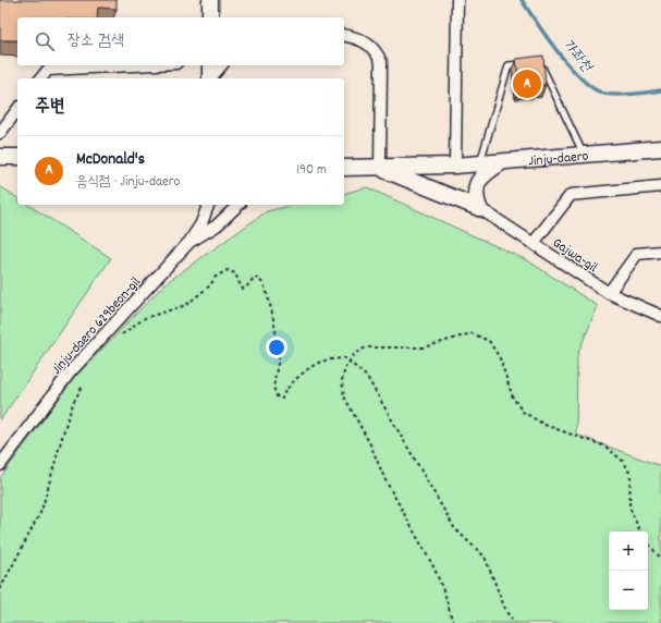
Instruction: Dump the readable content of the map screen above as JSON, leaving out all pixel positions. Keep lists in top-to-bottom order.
{
  "streets": {
    "street": ["Jinju-daero", "Gajwa-gil", "Jinju-daero 629beon-gil"]
  },
  "water": ["가좌천"],
  "page": {
    "search": "장소 검색",
    "pins": "A",
    "heading": "주변",
    "list": [
      {
        "mark": "A",
        "name": "McDonald's",
        "note": "음식점 · Jinju-daero",
        "value": "190 m"
      }
    ],
    "map_buttons": ["+", "−"]
  }
}
